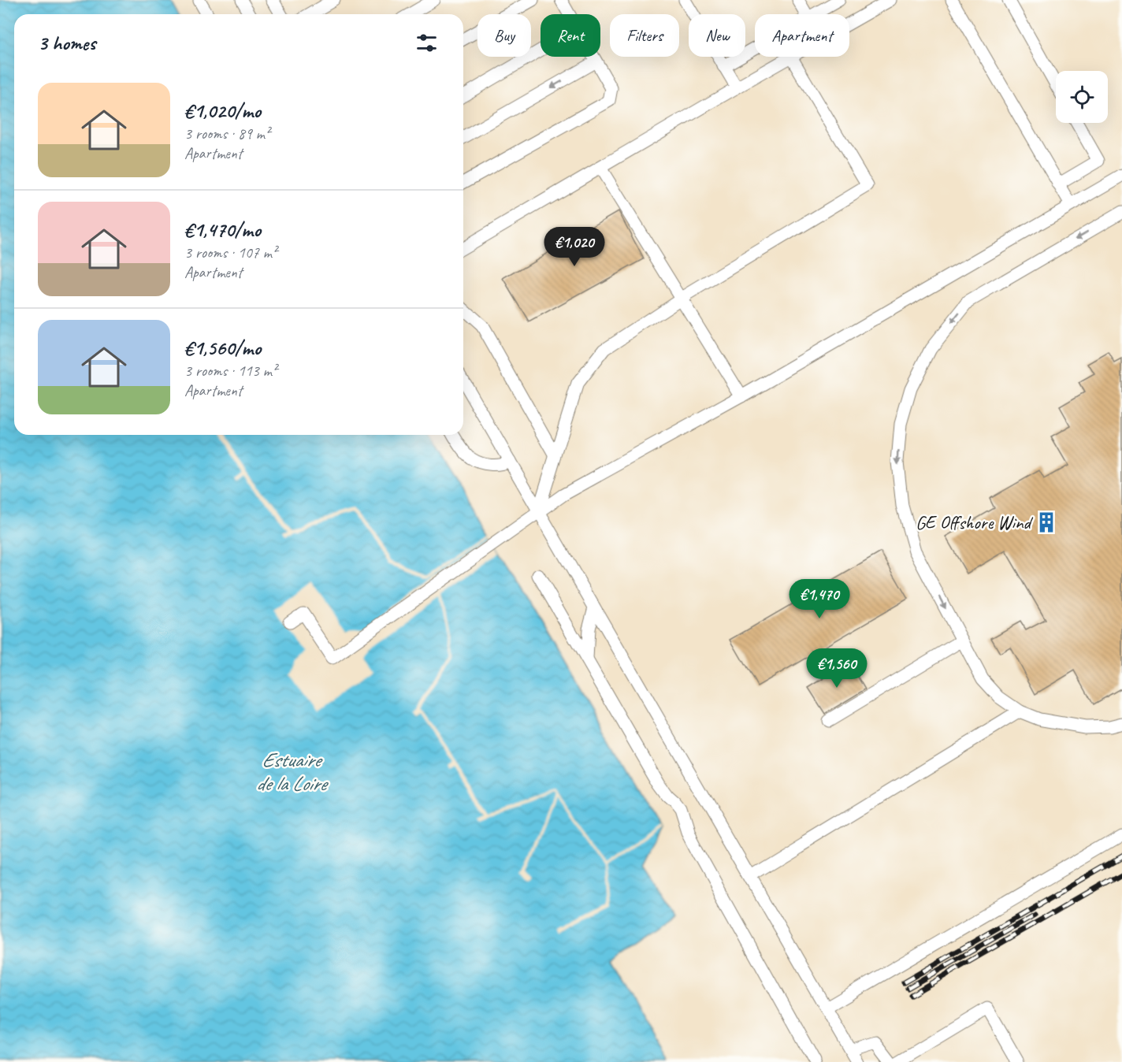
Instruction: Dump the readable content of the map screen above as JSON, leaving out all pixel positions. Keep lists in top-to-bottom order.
{
  "water": ["Estuaire de la Loire"],
  "places": {
    "building": ["GE Offshore Wind"]
  },
  "page": {
    "chip": [
      "Buy",
      "Rent",
      "Filters",
      "New",
      "Apartment"
    ],
    "heading": "3 homes",
    "list": [
      {
        "name": "€1,020/mo",
        "note": "3 rooms · 89 m² · Apartment"
      },
      {
        "name": "€1,470/mo",
        "note": "3 rooms · 107 m² · Apartment"
      },
      {
        "name": "€1,560/mo",
        "note": "3 rooms · 113 m² · Apartment"
      }
    ],
    "price": ["€1,020", "€1,470", "€1,560"]
  }
}
